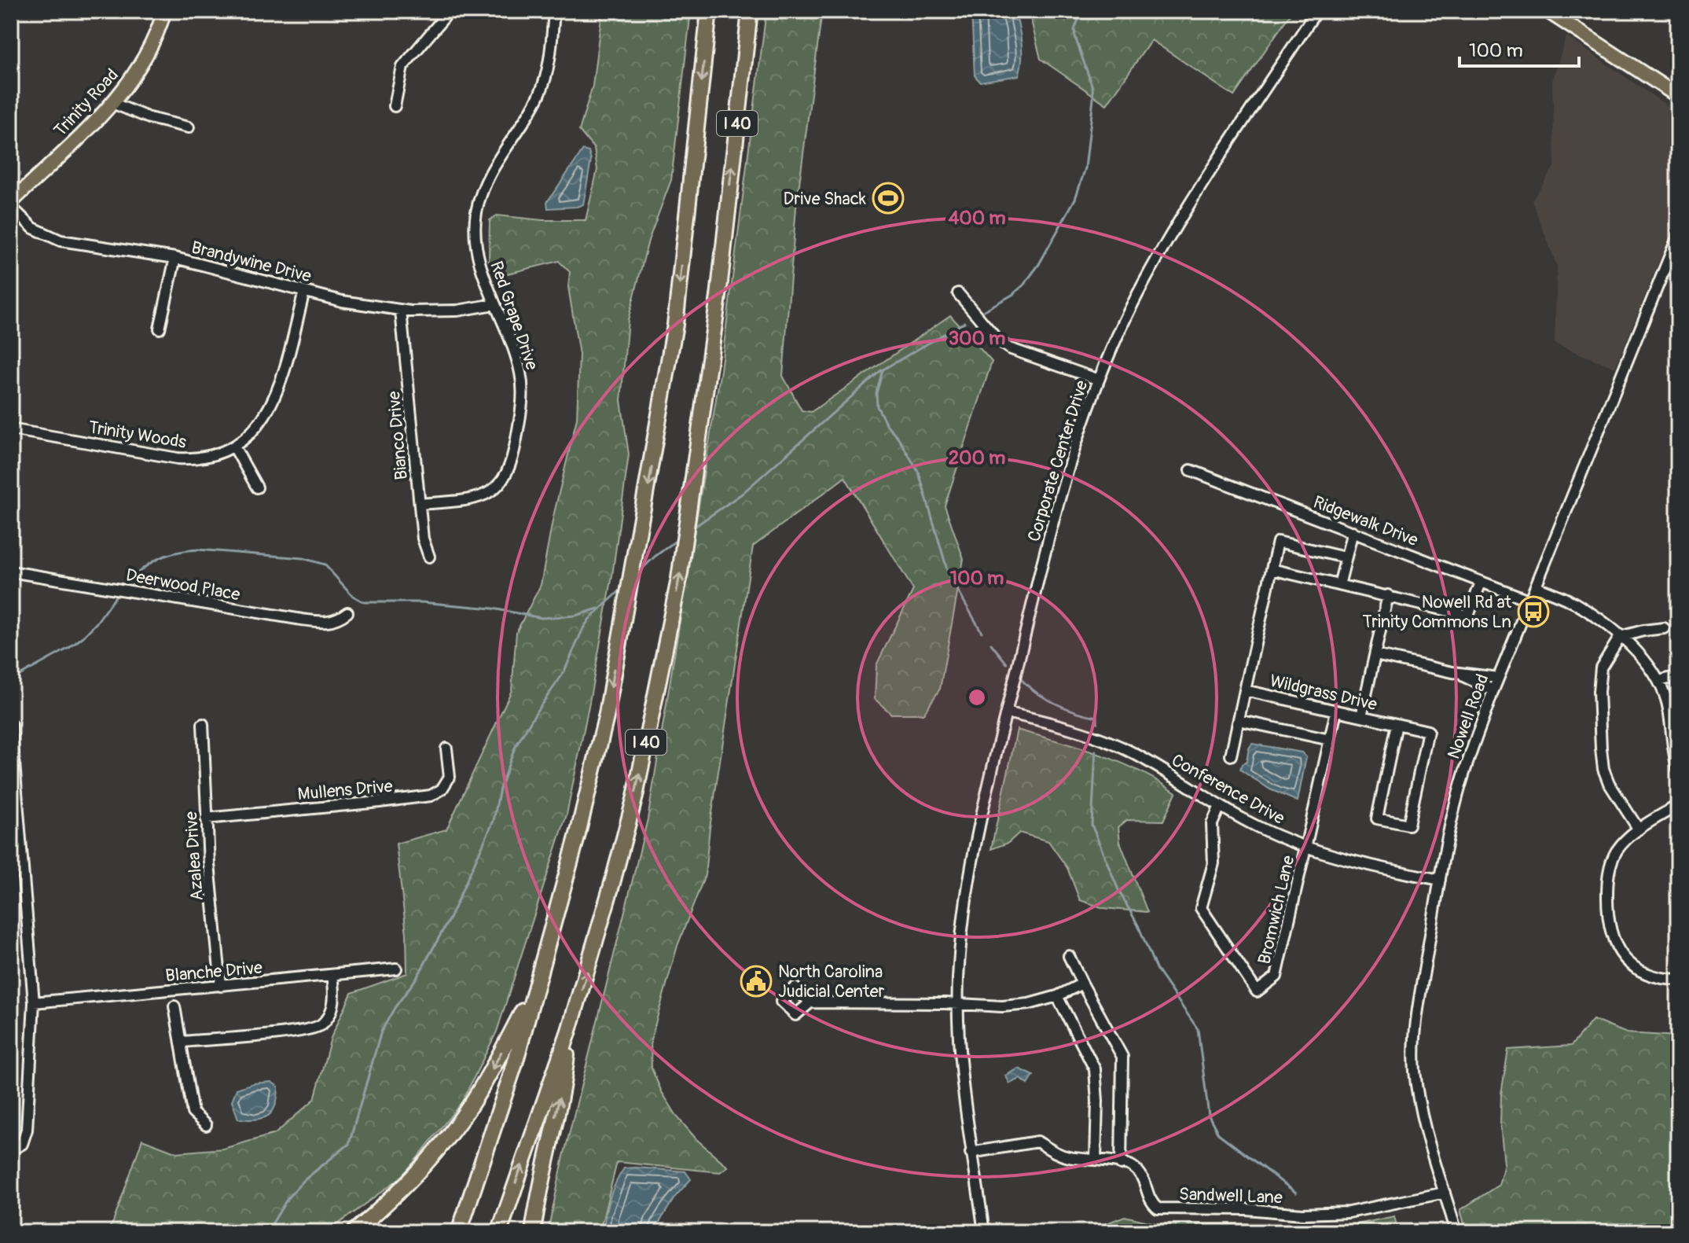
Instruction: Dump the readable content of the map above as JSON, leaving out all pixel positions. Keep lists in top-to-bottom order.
{
  "streets": {
    "highway": ["I 40"],
    "main road": ["Trinity Road"],
    "street": [
      "Brandywine Drive",
      "Red Grape Drive",
      "Trinity Woods",
      "Bianco Drive",
      "Corporate Center Drive",
      "Ridgewalk Drive",
      "Deerwood Place",
      "Wildgrass Drive",
      "Nowell Road",
      "Conference Drive",
      "Mullens Drive",
      "Azalea Drive",
      "Bromwich Lane",
      "Blanche Drive",
      "Sandwell Lane"
    ]
  },
  "crossings": [
    ["Trinity Road", "Brandywine Drive"],
    ["Brandywine Drive", "Red Grape Drive"],
    ["Brandywine Drive", "Trinity Woods"],
    ["Brandywine Drive", "Bianco Drive"],
    ["Red Grape Drive", "Bianco Drive"],
    ["Corporate Center Drive", "Conference Drive"],
    ["Corporate Center Drive", "Sandwell Lane"],
    ["Ridgewalk Drive", "Nowell Road"],
    ["Nowell Road", "Conference Drive"],
    ["Nowell Road", "Sandwell Lane"],
    ["Conference Drive", "Bromwich Lane"],
    ["Mullens Drive", "Azalea Drive"],
    ["Azalea Drive", "Blanche Drive"]
  ],
  "places": {
    "sports": ["Drive Shack"],
    "bus stop": ["Nowell Rd at Trinity Commons Ln"],
    "public building": ["North Carolina Judicial Center"]
  },
  "scale_bar": "100 m",
  "rings": [
    "400 m",
    "300 m",
    "200 m",
    "100 m"
  ]
}
